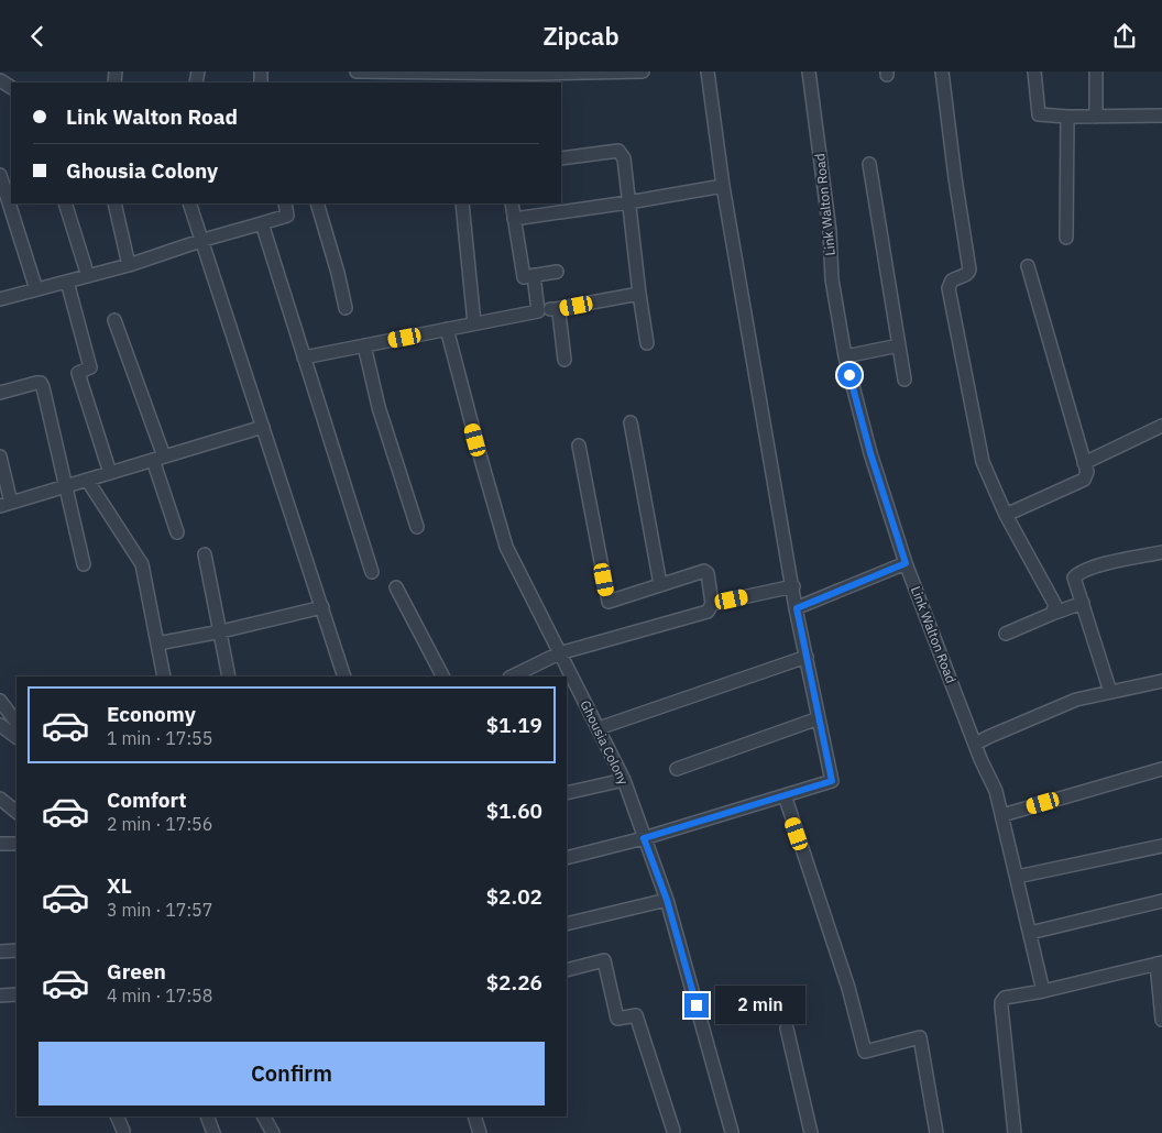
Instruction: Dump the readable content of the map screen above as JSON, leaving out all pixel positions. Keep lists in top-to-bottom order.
{
  "streets": {
    "street": ["Link Walton Road", "Ghousia Colony"]
  },
  "page": {
    "header": "Zipcab",
    "banner": ["Link Walton Road", "Ghousia Colony"],
    "list": [
      {
        "name": "Economy",
        "note": "1 min · 17:55",
        "value": "$1.19"
      },
      {
        "name": "Comfort",
        "note": "2 min · 17:56",
        "value": "$1.60"
      },
      {
        "name": "XL",
        "note": "3 min · 17:57",
        "value": "$2.02"
      },
      {
        "name": "Green",
        "note": "4 min · 17:58",
        "value": "$2.26"
      }
    ],
    "bubble": "2 min",
    "buttons": "Confirm"
  }
}
